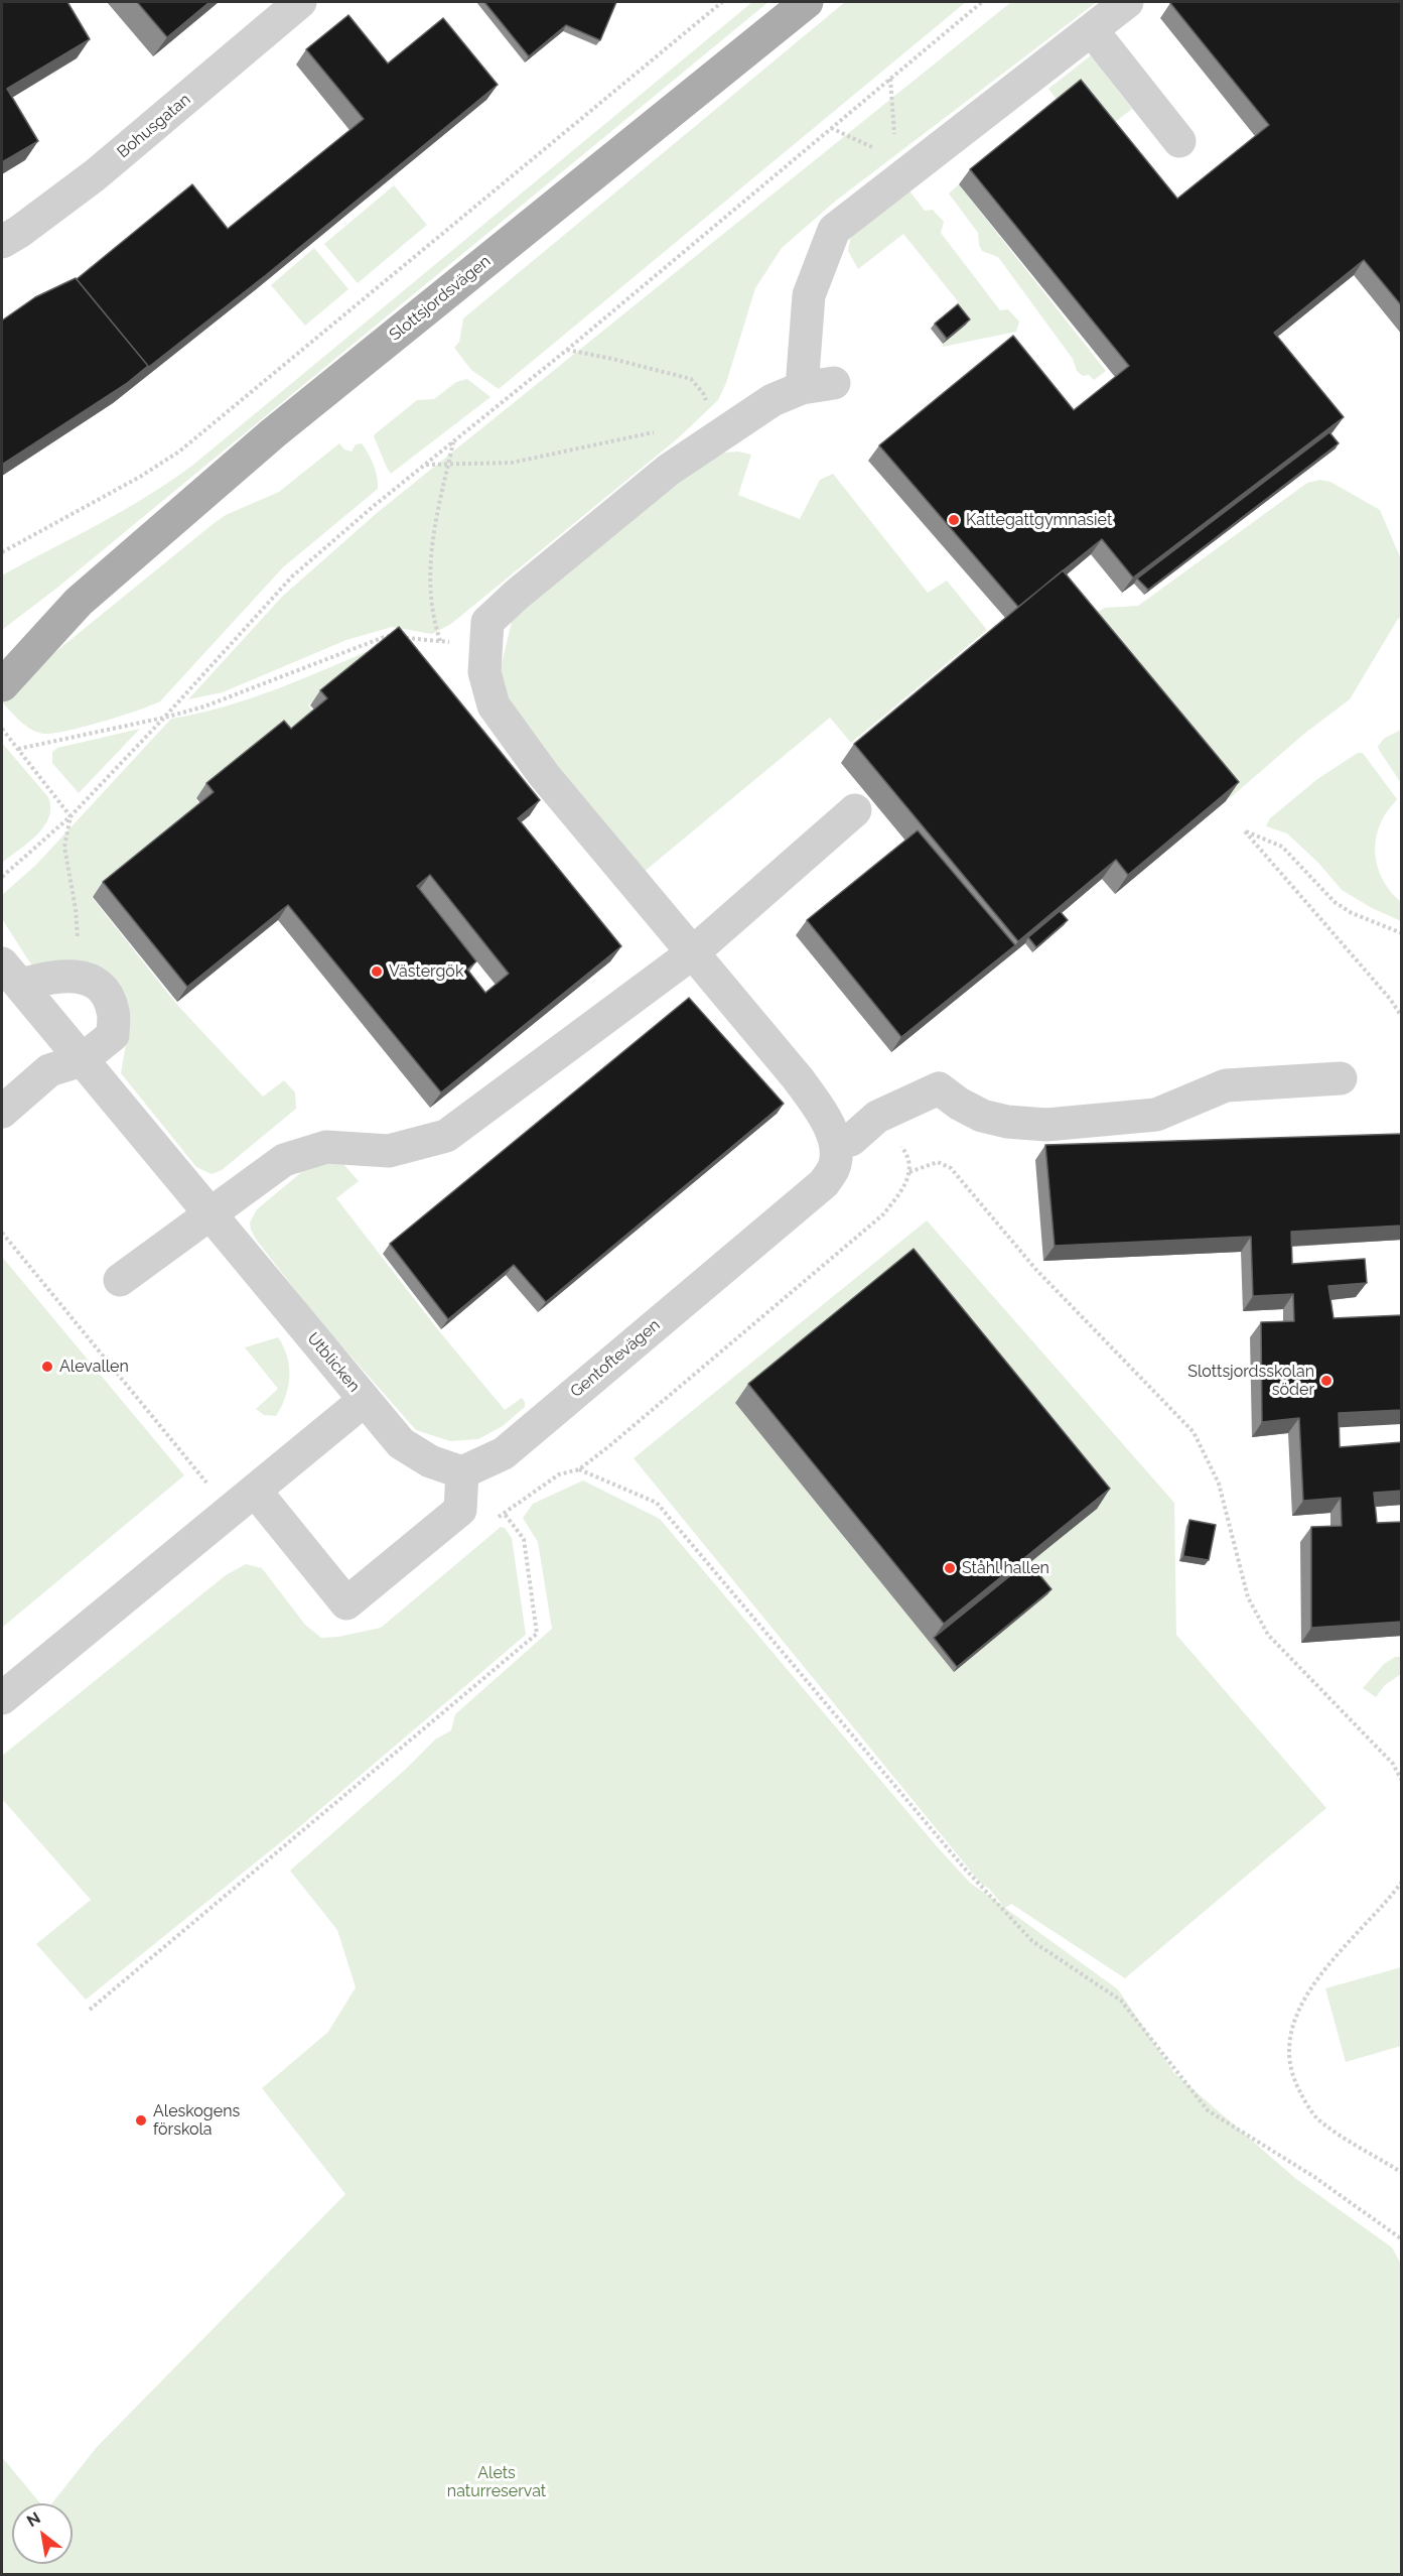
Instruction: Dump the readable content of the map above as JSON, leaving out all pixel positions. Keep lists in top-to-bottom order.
{
  "streets": {
    "main road": ["Slottsjordsvägen"],
    "street": ["Bohusgatan", "Gentoftevägen", "Utblicken"]
  },
  "parks": ["Alets naturreservat"],
  "places": [
    "Kattegattgymnasiet",
    "Västergök",
    "Alevallen",
    "Slottsjordsskolan söder",
    "Ståhl hallen",
    "Aleskogens förskola"
  ],
  "north": "top left"
}
